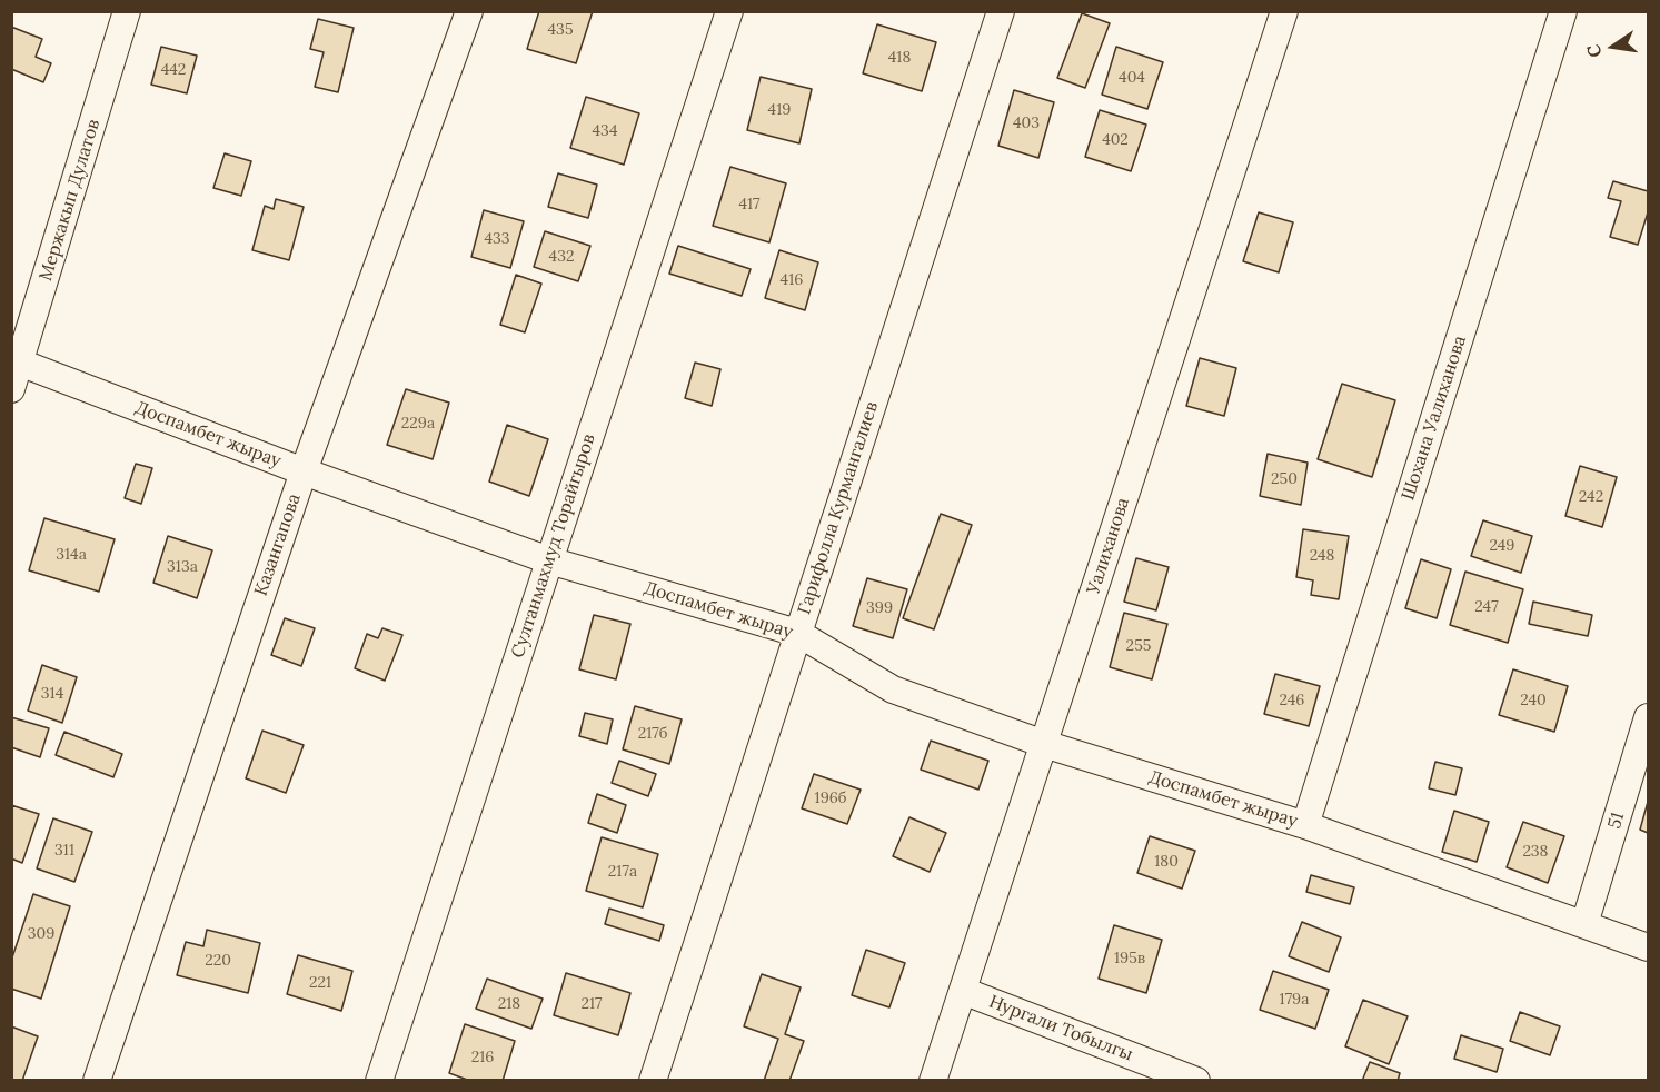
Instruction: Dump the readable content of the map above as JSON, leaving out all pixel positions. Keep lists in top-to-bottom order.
{
  "streets": {
    "street": [
      "Мержакып Дулатов",
      "Шохана Уалиханова",
      "Доспамбет жырау",
      "Гарифолла Курмангалиев",
      "Казангапова",
      "Султанмахмуд Торайгыров",
      "Уалиханова",
      "51",
      "Нургали Тобылгы"
    ]
  },
  "crossings": [
    ["Мержакып Дулатов", "Доспамбет жырау"],
    ["Шохана Уалиханова", "Доспамбет жырау"],
    ["Доспамбет жырау", "Гарифолла Курмангалиев"],
    ["Доспамбет жырау", "Казангапова"],
    ["Доспамбет жырау", "Султанмахмуд Торайгыров"],
    ["Доспамбет жырау", "Уалиханова"],
    ["Доспамбет жырау", "51"],
    ["Уалиханова", "Нургали Тобылгы"]
  ],
  "house_numbers": [
    "435",
    "418",
    "442",
    "404",
    "419",
    "403",
    "434",
    "402",
    "417",
    "433",
    "432",
    "416",
    "229а",
    "250",
    "242",
    "249",
    "314а",
    "248",
    "313а",
    "247",
    "399",
    "255",
    "314",
    "246",
    "240",
    "217б",
    "196б",
    "311",
    "238",
    "180",
    "217а",
    "309",
    "195в",
    "220",
    "221",
    "179а",
    "218",
    "217",
    "216"
  ],
  "north": "left"
}
